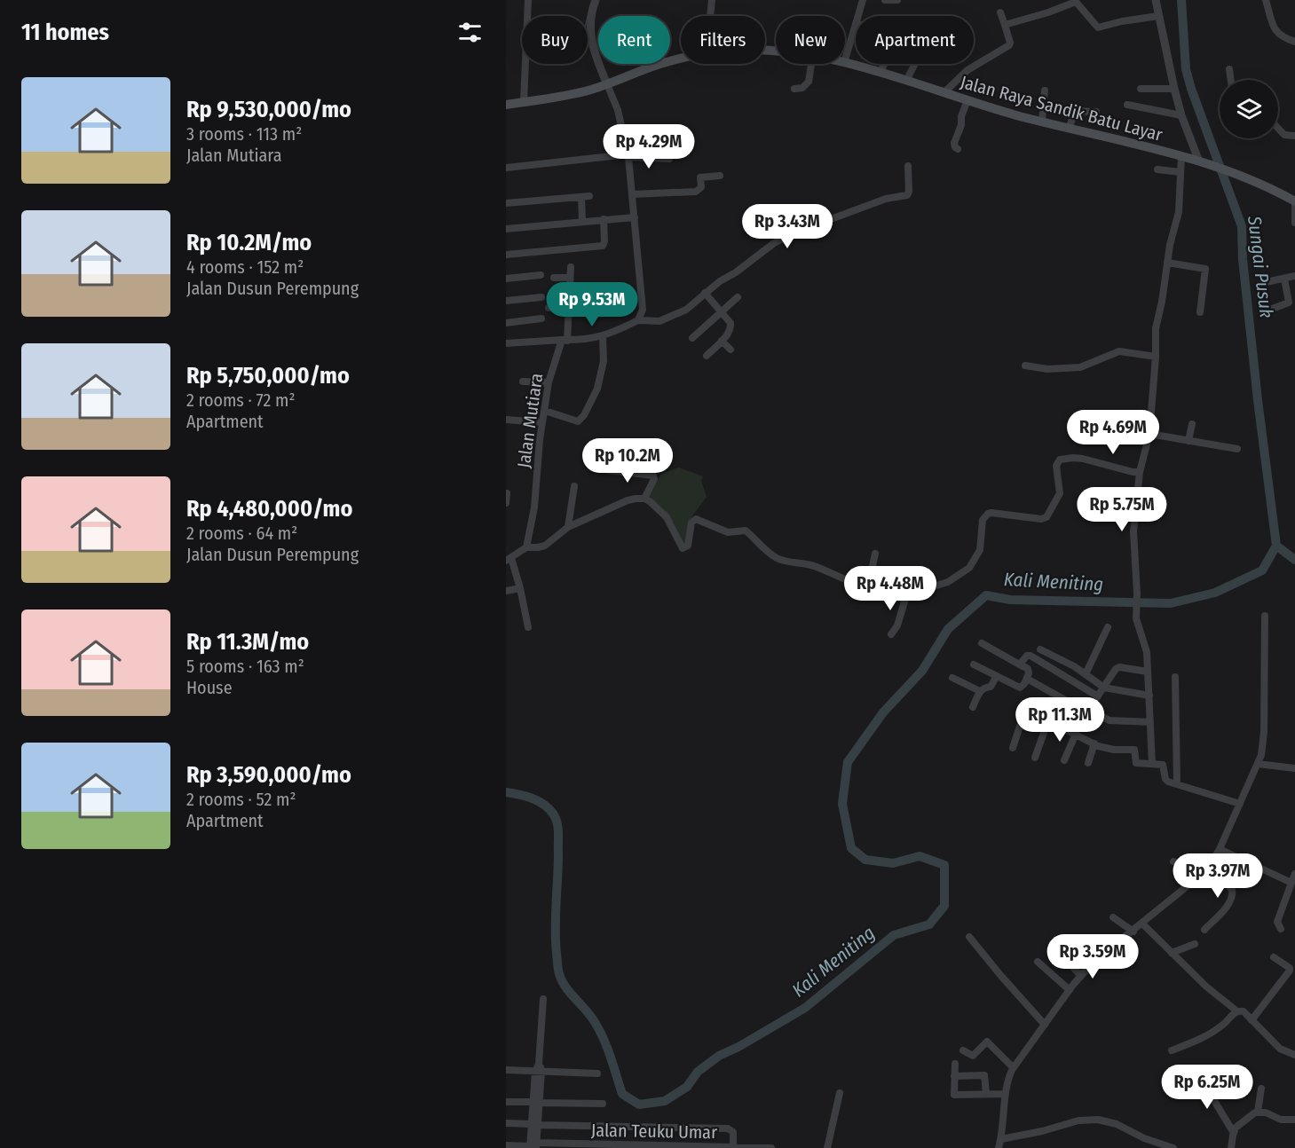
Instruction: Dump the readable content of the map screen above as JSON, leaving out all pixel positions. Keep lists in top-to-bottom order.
{
  "streets": {
    "main road": ["Jalan Raya Sandik Batu Layar"],
    "street": ["Jalan Mutiara", "Jalan Teuku Umar"]
  },
  "water": ["Sungai Pusuk", "Kali Meniting"],
  "page": {
    "heading": "11 homes",
    "chip": [
      "Buy",
      "Rent",
      "Filters",
      "New",
      "Apartment"
    ],
    "list": [
      {
        "name": "Rp 9,530,000/mo",
        "note": "3 rooms · 113 m² · Jalan Mutiara"
      },
      {
        "name": "Rp 10.2M/mo",
        "note": "4 rooms · 152 m² · Jalan Dusun Perempung"
      },
      {
        "name": "Rp 5,750,000/mo",
        "note": "2 rooms · 72 m² · Apartment"
      },
      {
        "name": "Rp 4,480,000/mo",
        "note": "2 rooms · 64 m² · Jalan Dusun Perempung"
      },
      {
        "name": "Rp 11.3M/mo",
        "note": "5 rooms · 163 m² · House"
      },
      {
        "name": "Rp 3,590,000/mo",
        "note": "2 rooms · 52 m² · Apartment"
      }
    ],
    "price": [
      "Rp 4.29M",
      "Rp 3.43M",
      "Rp 9.53M",
      "Rp 4.69M",
      "Rp 10.2M",
      "Rp 5.75M",
      "Rp 4.48M",
      "Rp 11.3M",
      "Rp 3.97M",
      "Rp 3.59M",
      "Rp 6.25M"
    ]
  }
}
